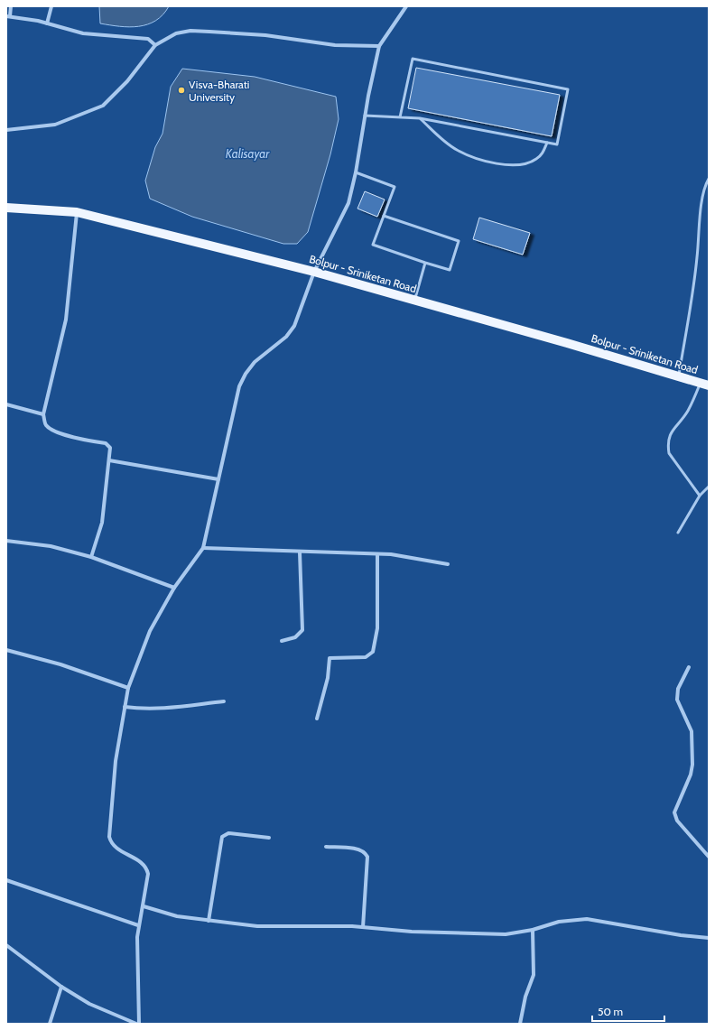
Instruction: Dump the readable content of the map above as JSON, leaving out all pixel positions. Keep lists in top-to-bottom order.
{
  "streets": {
    "main road": ["Bolpur - Sriniketan Road"]
  },
  "water": ["Kalisayar"],
  "places": ["Visva-Bharati University"],
  "scale_bar": "50 m"
}
